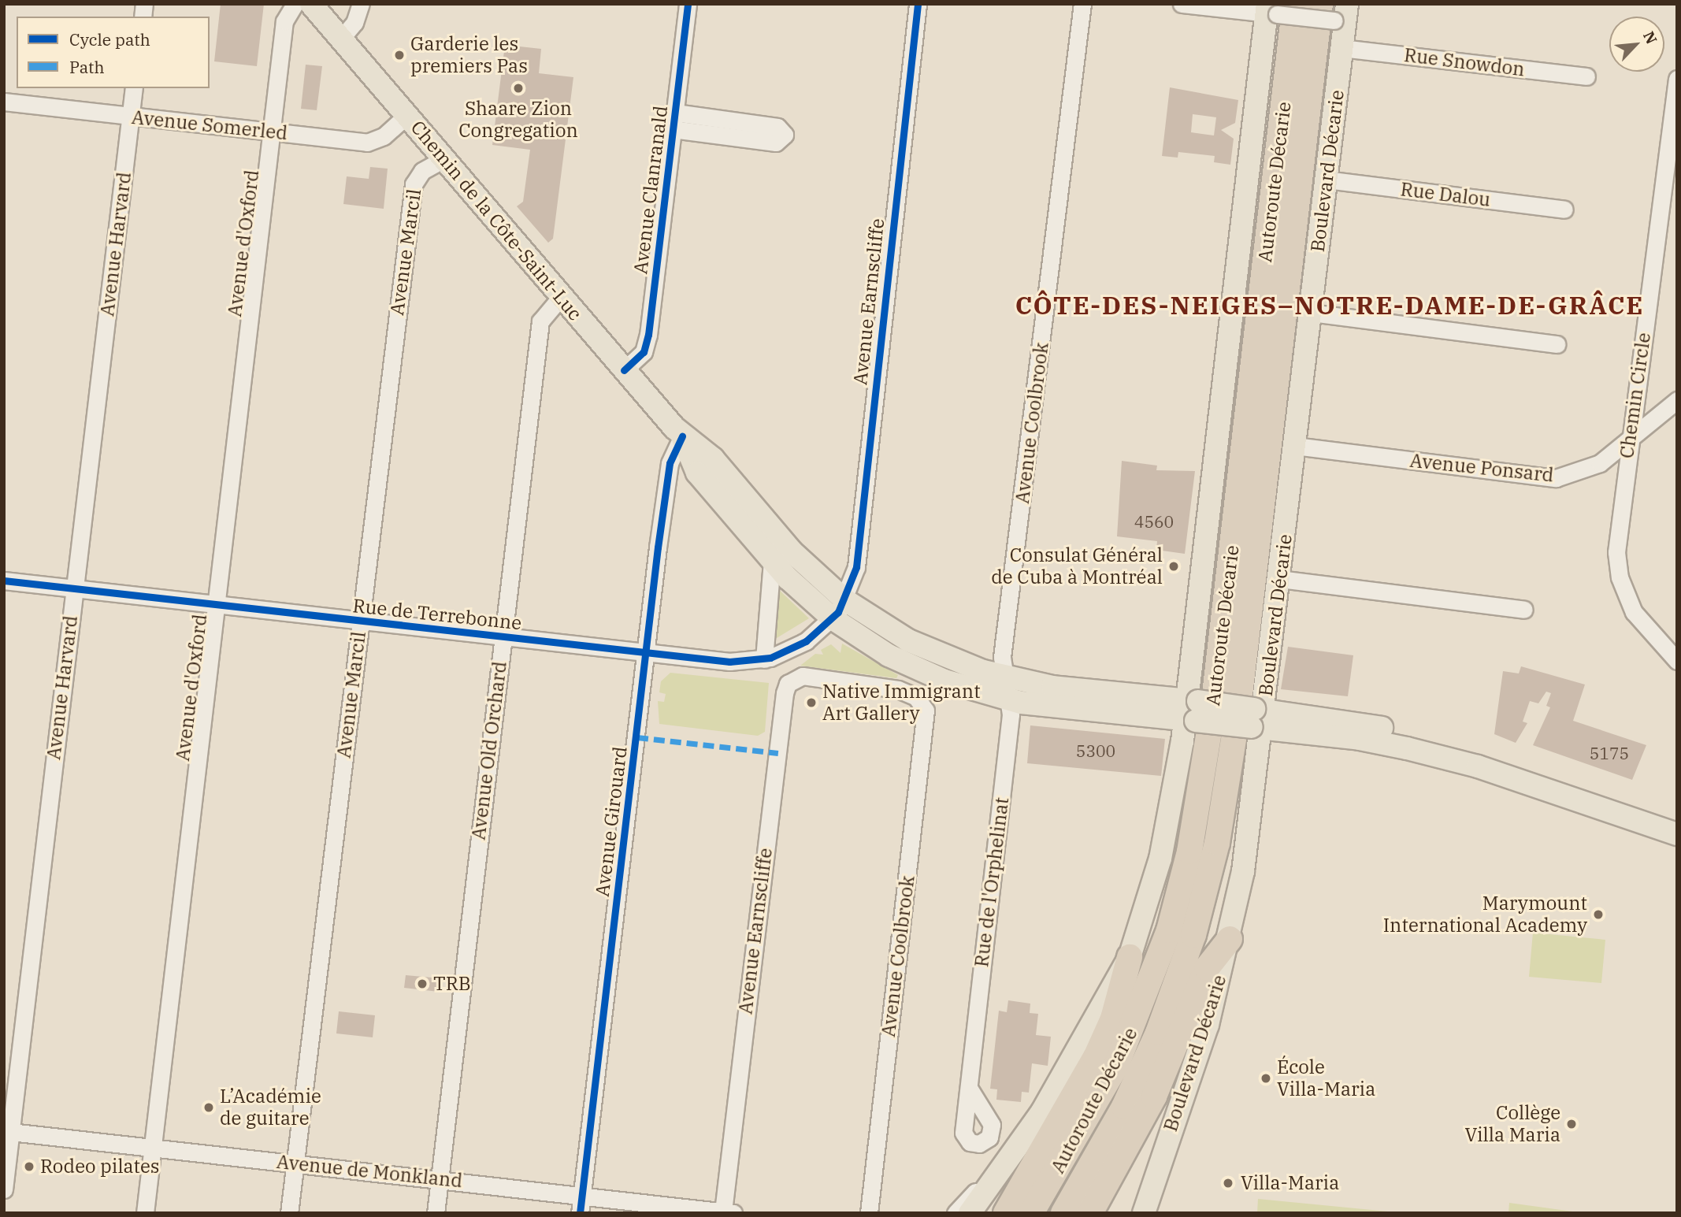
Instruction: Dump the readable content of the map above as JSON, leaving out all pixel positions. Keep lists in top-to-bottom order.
{
  "streets": {
    "highway": ["Autoroute Décarie"],
    "main road": ["Boulevard Décarie", "Chemin de la Côte-Saint-Luc"],
    "street": [
      "Rue Snowdon",
      "Avenue Somerled",
      "Avenue Clanranald",
      "Rue Dalou",
      "Avenue d'Oxford",
      "Avenue Harvard",
      "Avenue Marcil",
      "Avenue Earnscliffe",
      "Chemin Circle",
      "Avenue Coolbrook",
      "Avenue Ponsard",
      "Rue de Terrebonne",
      "Avenue Old Orchard",
      "Avenue Girouard",
      "Rue de l'Orphelinat",
      "Avenue de Monkland"
    ]
  },
  "crossings": [
    ["Rue Snowdon", "Boulevard Décarie"],
    ["Avenue Somerled", "Chemin de la Côte-Saint-Luc"],
    ["Avenue Somerled", "Avenue d'Oxford"],
    ["Avenue Somerled", "Avenue Harvard"],
    ["Boulevard Décarie", "Autoroute Décarie"],
    ["Boulevard Décarie", "Rue Dalou"],
    ["Boulevard Décarie", "Chemin de la Côte-Saint-Luc"],
    ["Boulevard Décarie", "Avenue Ponsard"],
    ["Avenue Clanranald", "Chemin de la Côte-Saint-Luc"],
    ["Chemin de la Côte-Saint-Luc", "Avenue Marcil"],
    ["Chemin de la Côte-Saint-Luc", "Avenue Earnscliffe"],
    ["Chemin de la Côte-Saint-Luc", "Avenue Coolbrook"],
    ["Chemin de la Côte-Saint-Luc", "Rue de Terrebonne"],
    ["Chemin de la Côte-Saint-Luc", "Avenue Old Orchard"],
    ["Chemin de la Côte-Saint-Luc", "Avenue Girouard"],
    ["Chemin de la Côte-Saint-Luc", "Rue de l'Orphelinat"],
    ["Avenue d'Oxford", "Rue de Terrebonne"],
    ["Avenue d'Oxford", "Avenue de Monkland"],
    ["Avenue Harvard", "Rue de Terrebonne"],
    ["Avenue Harvard", "Avenue de Monkland"],
    ["Avenue Marcil", "Rue de Terrebonne"],
    ["Avenue Marcil", "Avenue de Monkland"],
    ["Avenue Earnscliffe", "Avenue Coolbrook"],
    ["Avenue Earnscliffe", "Rue de Terrebonne"],
    ["Avenue Earnscliffe", "Avenue de Monkland"],
    ["Chemin Circle", "Avenue Ponsard"],
    ["Avenue Coolbrook", "Rue de l'Orphelinat"],
    ["Rue de Terrebonne", "Avenue Old Orchard"],
    ["Rue de Terrebonne", "Avenue Girouard"],
    ["Avenue Old Orchard", "Avenue de Monkland"],
    ["Avenue Girouard", "Avenue de Monkland"]
  ],
  "districts": ["CÔTE-DES-NEIGES–NOTRE-DAME-DE-GRÂCE"],
  "places": [
    "Garderie les premiers Pas",
    "Shaare Zion Congregation",
    "Consulat Général de Cuba à Montréal",
    "Native Immigrant Art Gallery",
    "Marymount International Academy",
    "TRB",
    "École Villa-Maria",
    "L’Académie de guitare",
    "Collège Villa Maria",
    "Rodeo pilates",
    "Villa-Maria"
  ],
  "house_numbers": ["4560", "5300", "5175"],
  "legend": ["Cycle path", "Path"],
  "north": "top right"
}
